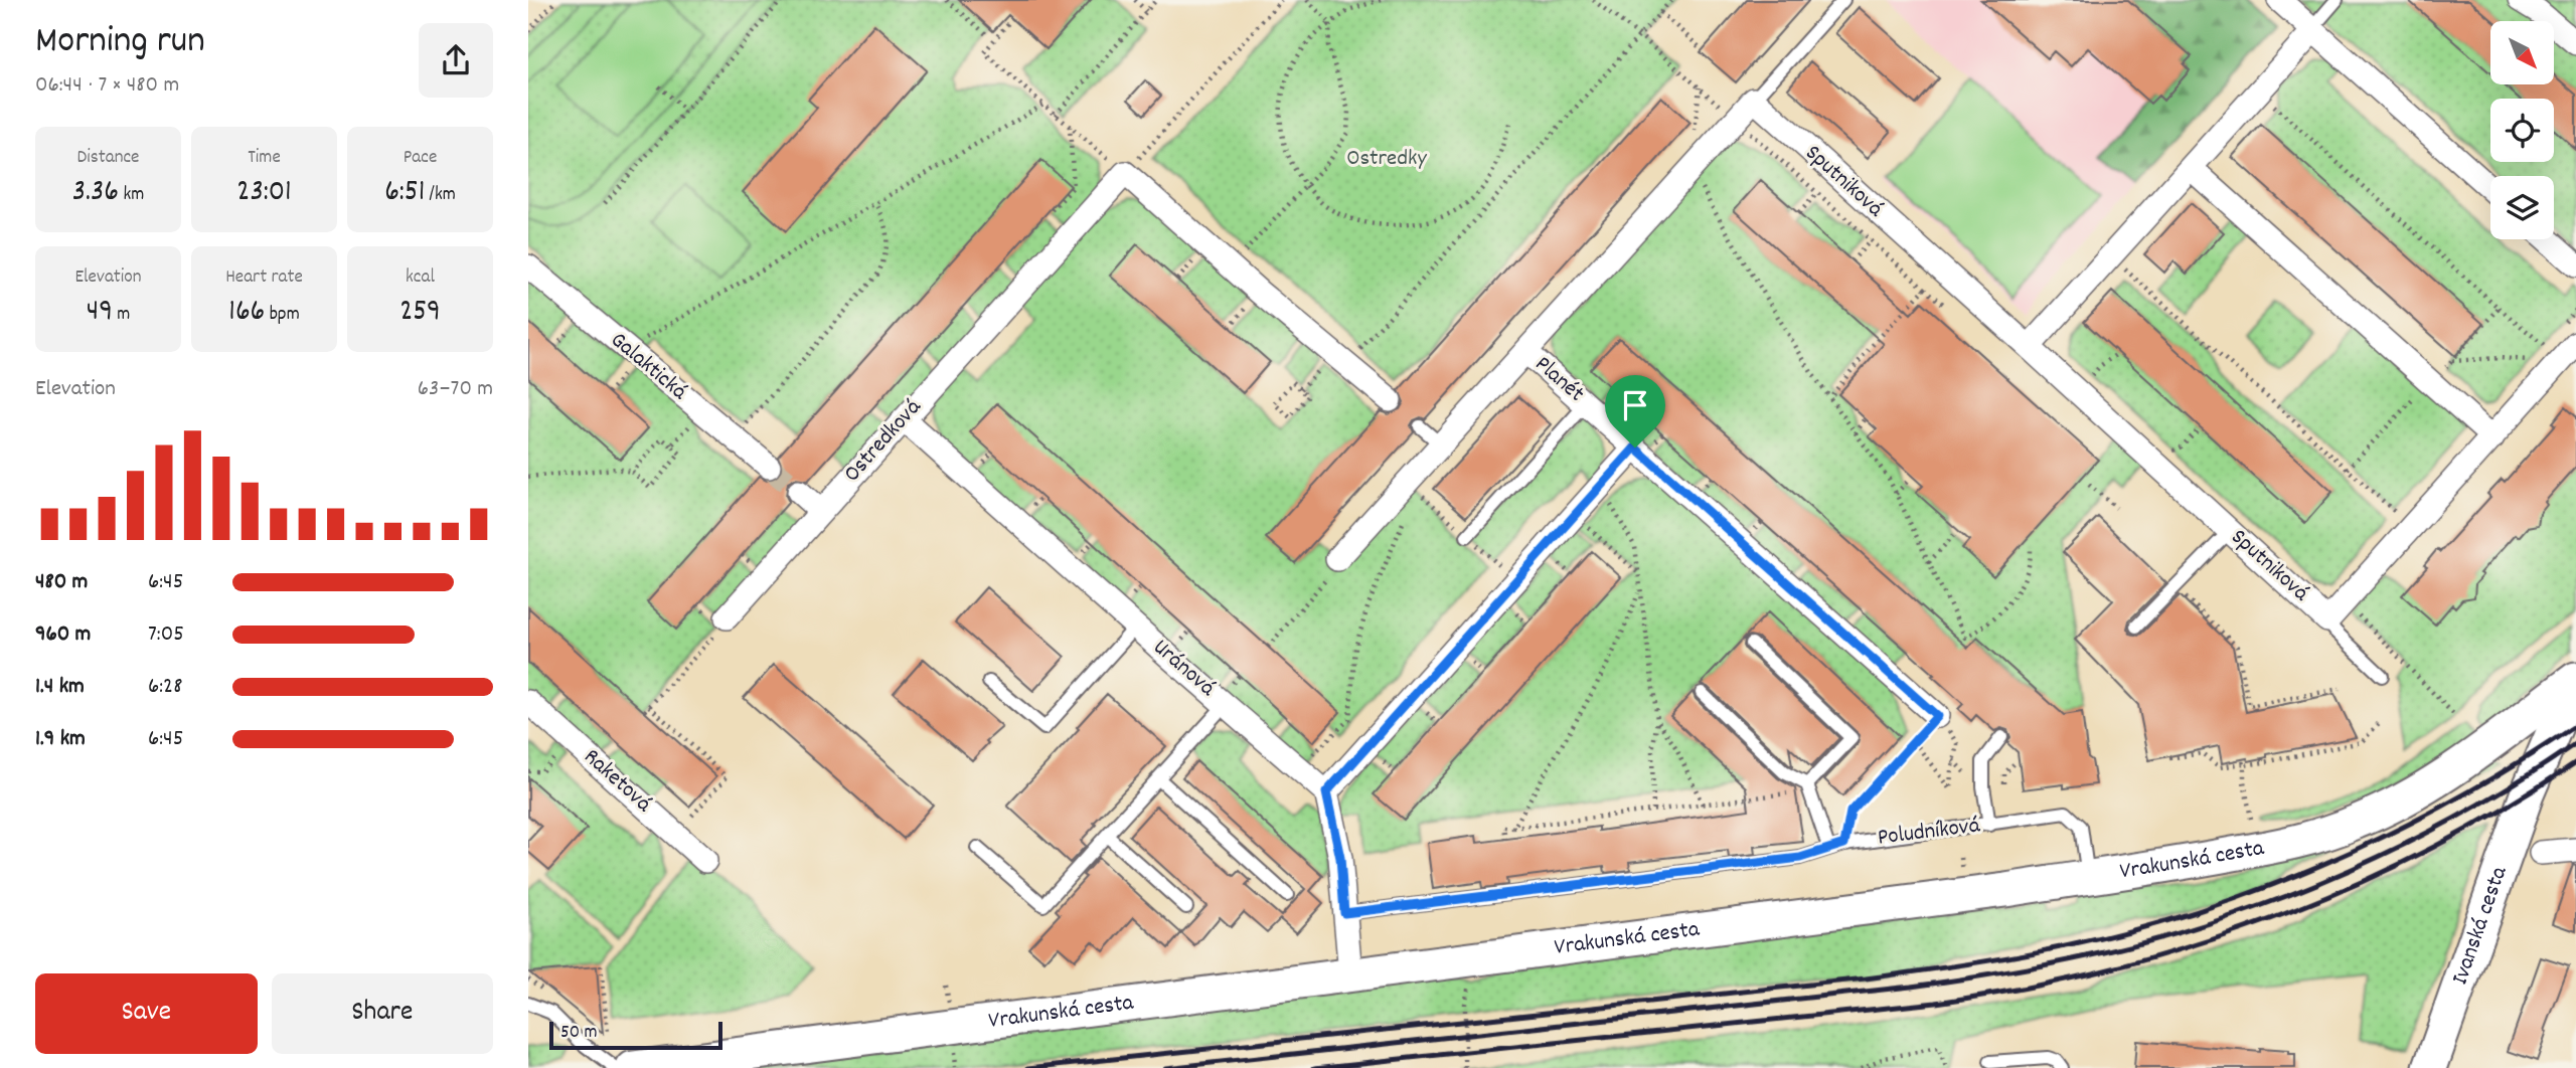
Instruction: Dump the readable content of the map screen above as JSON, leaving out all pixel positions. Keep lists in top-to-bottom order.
{
  "streets": {
    "main road": ["Vrakunská cesta", "Ivanská cesta"],
    "street": [
      "Sputniková",
      "Galaktická",
      "Planét",
      "Ostredková",
      "Uránová",
      "Raketová"
    ],
    "lane": ["Poludníková"]
  },
  "crossings": [
    ["Sputniková", "Planét"],
    ["Ostredková", "Uránová"],
    ["Poludníková", "Vrakunská cesta"]
  ],
  "parks": ["Ostredky"],
  "scale_bar": "50 m",
  "north": "bottom right",
  "page": {
    "heading": ["Morning run", "06:44 · 7 × 480 m"],
    "stats": [
      ["Distance", "3.36 km"],
      ["Time", "23:01"],
      ["Pace", "6:51 /km"],
      ["Elevation", "49 m"],
      ["Heart rate", "166 bpm"],
      ["kcal", "259"]
    ],
    "chart": ["Elevation", "63–70 m"],
    "list": [
      {
        "name": "480 m",
        "note": "6:45"
      },
      {
        "name": "960 m",
        "note": "7:05"
      },
      {
        "name": "1.4 km",
        "note": "6:28"
      },
      {
        "name": "1.9 km",
        "note": "6:45"
      }
    ],
    "buttons": ["Save", "Share"],
    "scale": "50 m"
  }
}
